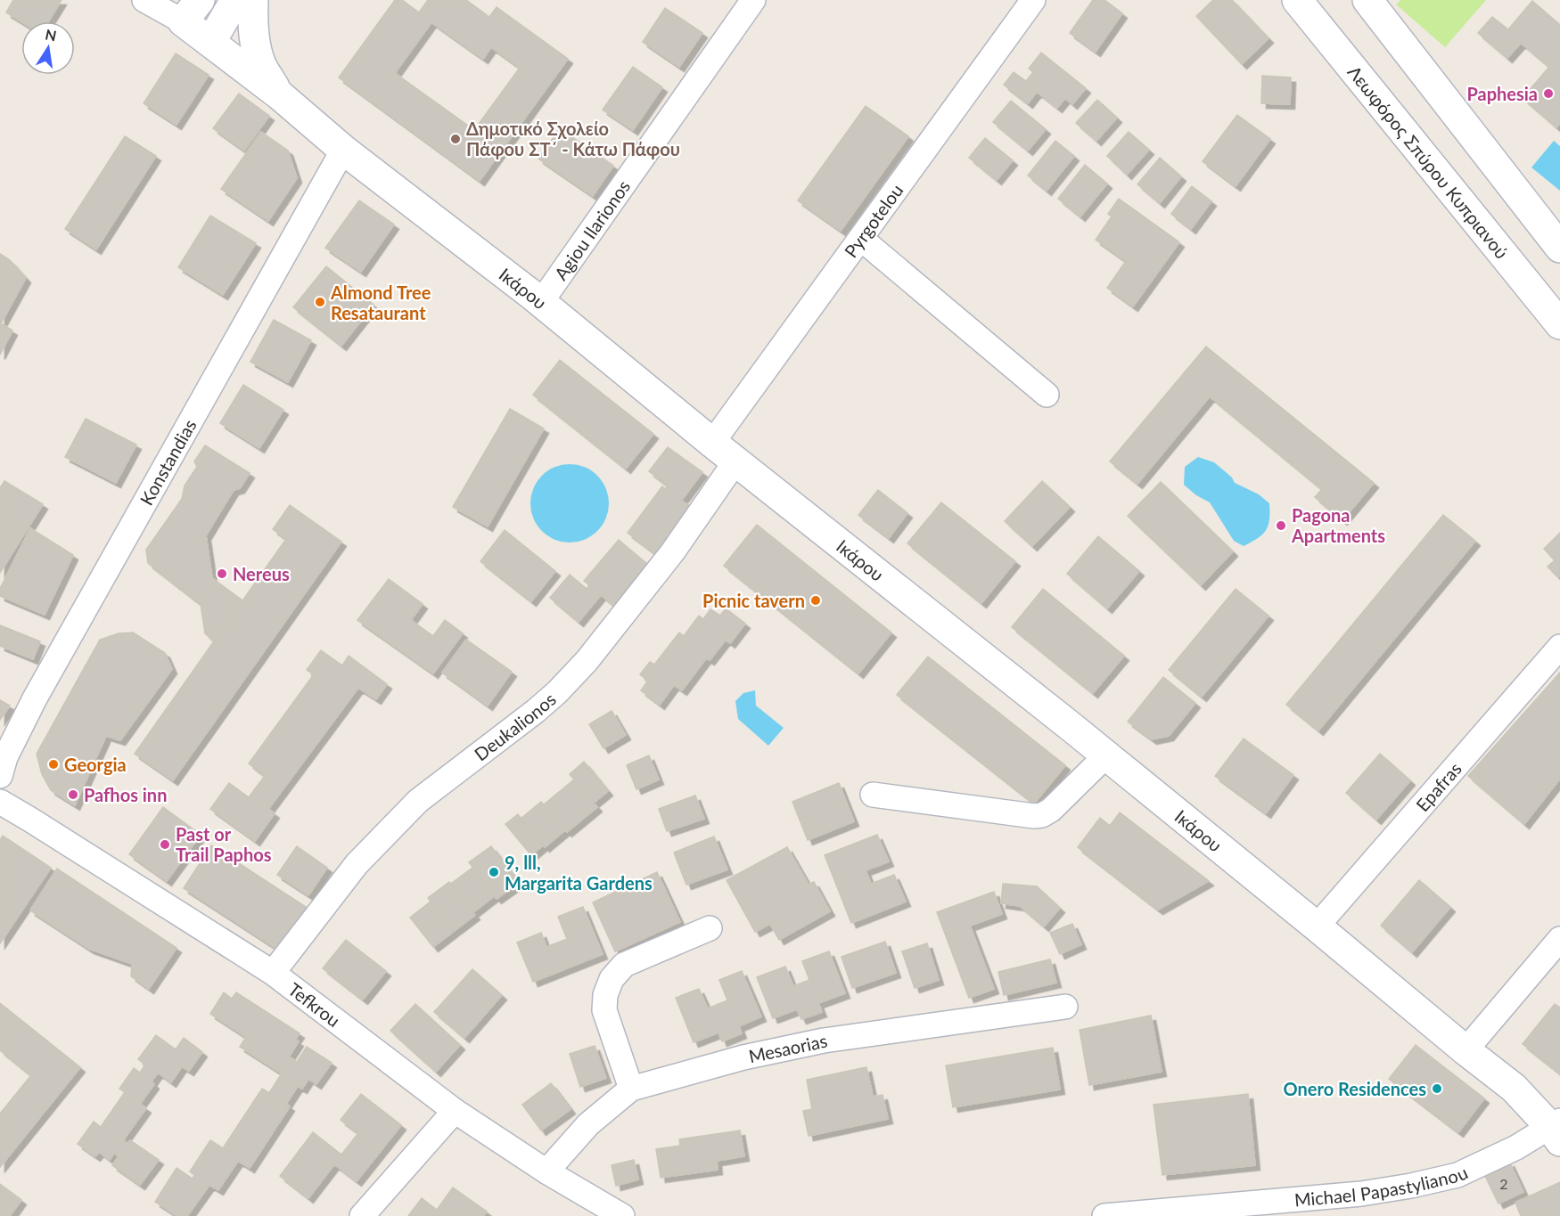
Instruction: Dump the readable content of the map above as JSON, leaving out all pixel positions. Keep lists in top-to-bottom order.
{
  "streets": {
    "street": [
      "Λεωφόρος Σπύρου Κυπριανού",
      "Pyrgotelou",
      "Agiou Ilarionos",
      "Ικάρου",
      "Konstandias",
      "Deukalionos",
      "Epafras",
      "Tefkrou",
      "Mesaorias",
      "Michael Papastylianou"
    ]
  },
  "crossings": [
    ["Pyrgotelou", "Ικάρου"],
    ["Agiou Ilarionos", "Ικάρου"],
    ["Ικάρου", "Konstandias"],
    ["Ικάρου", "Deukalionos"],
    ["Ικάρου", "Epafras"],
    ["Ικάρου", "Michael Papastylianou"],
    ["Deukalionos", "Tefkrou"],
    ["Tefkrou", "Mesaorias"]
  ],
  "places": [
    "Paphesia",
    "Δημοτικό Σχολείο Πάφου ΣΤ΄ - Κάτω Πάφου",
    "Almond Tree Resataurant",
    "Pagona Apartments",
    "Nereus",
    "Picnic tavern",
    "Georgia",
    "Pafhos inn",
    "Past or Trail Paphos",
    "9, lll, Margarita Gardens",
    "Onero Residences"
  ],
  "house_numbers": ["2"],
  "north": "top"
}
